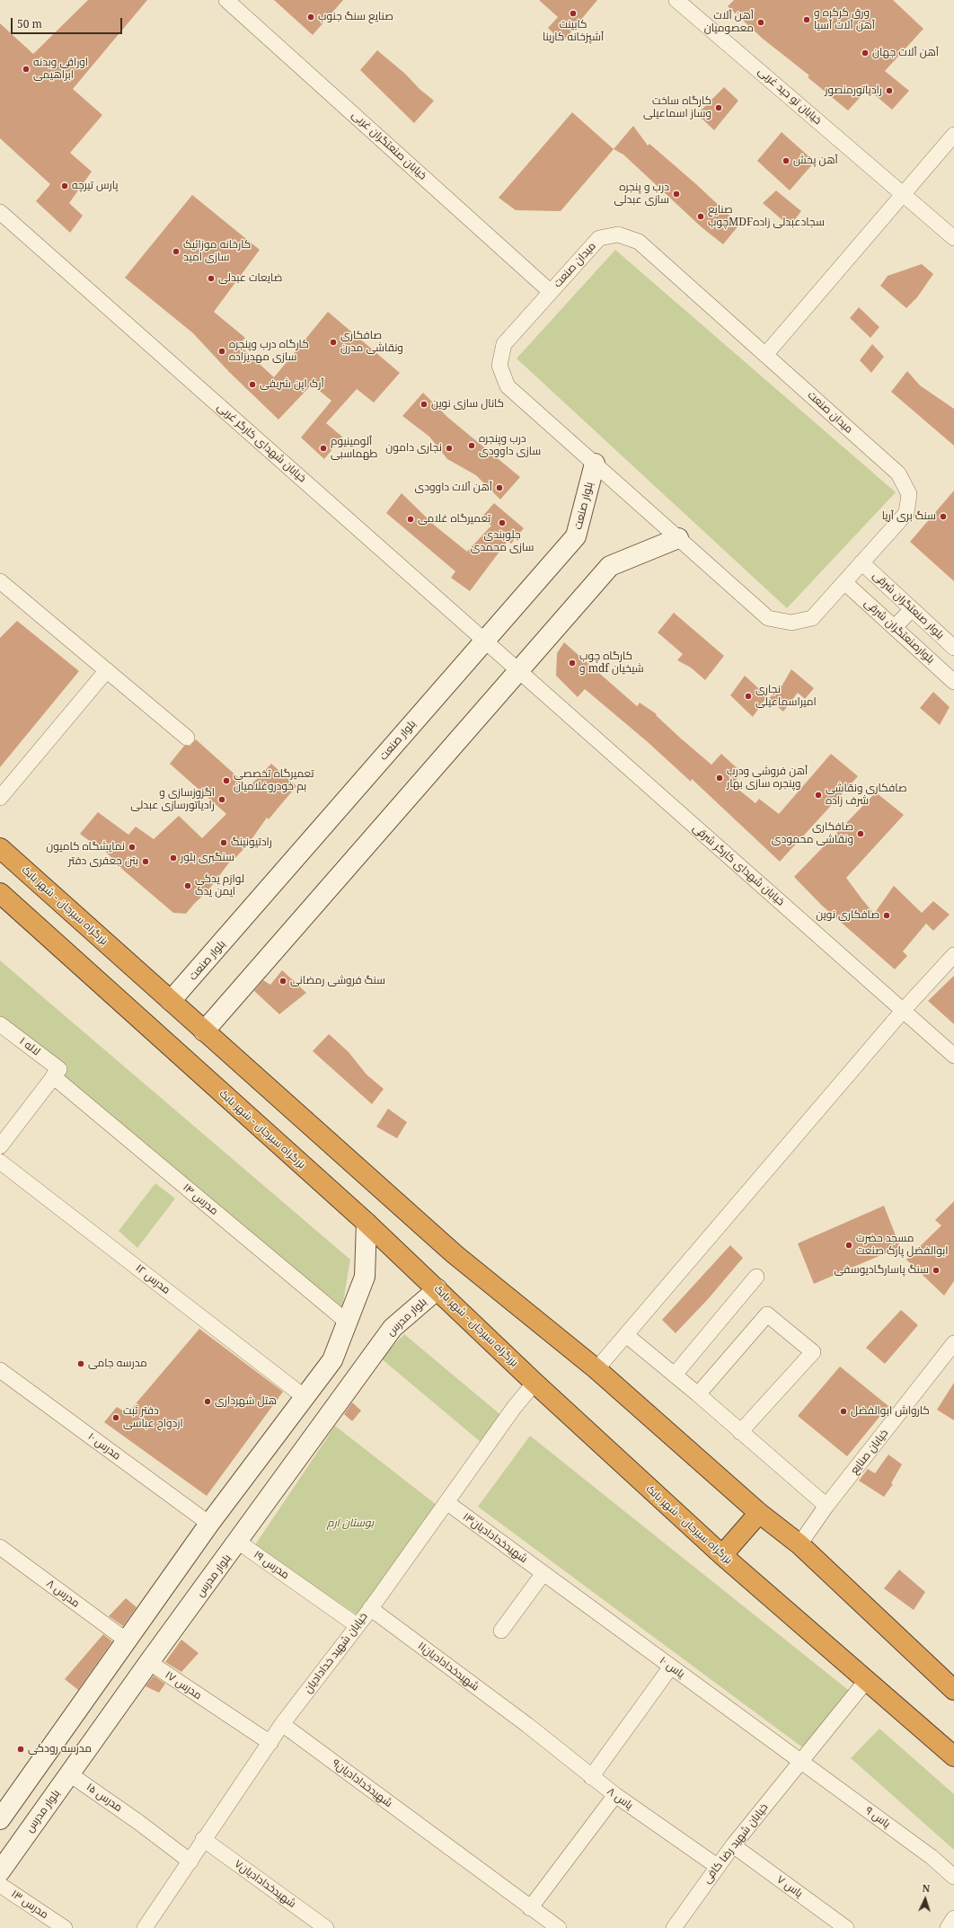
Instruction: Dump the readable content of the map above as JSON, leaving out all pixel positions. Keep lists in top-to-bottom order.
{
  "streets": {
    "highway": ["بزرگراه سیرجان - شهر بابک"],
    "street": [
      "خیابان تو حید غربی",
      "خیابان صنعتگران غربی",
      "میدان صنعت",
      "خیابان شهدای کارگر غربی",
      "بلوار صنعت",
      "بلوار صنعتگران شرقی",
      "بلوارصنعتگران شرقی",
      "خیابان شهدای کارگر شرقی",
      "لاله ۱",
      "مدرس ۱۴",
      "مدرس ۱۲",
      "بلوار مدرس",
      "مدرس ۱۰",
      "خیابان صنایع",
      "شهیدخدادادیان۱۳",
      "مدرس ۱۹",
      "مدرس ۸",
      "خیابان شهید خدادادیان",
      "شهیدخدادادیان۱۱",
      "یاس ۱۰",
      "مدرس ۱۷",
      "شهیدخدادادیان۹",
      "مدرس ۱۵",
      "یاس ۸",
      "یاس ۹",
      "خیابان شهید رضا کافی",
      "شهیدخدادادیان۷",
      "یاس ۷",
      "مدرس ۱۳"
    ]
  },
  "crossings": [
    ["خیابان صنعتگران غربی", "میدان صنعت"],
    ["میدان صنعت", "بلوار صنعت"],
    ["میدان صنعت", "بلوار صنعتگران شرقی"],
    ["میدان صنعت", "بلوارصنعتگران شرقی"],
    ["خیابان شهدای کارگر غربی", "بلوار صنعت"],
    ["خیابان شهدای کارگر غربی", "خیابان شهدای کارگر شرقی"],
    ["بلوار صنعت", "بزرگراه سیرجان - شهر بابک"],
    ["بزرگراه سیرجان - شهر بابک", "بلوار مدرس"],
    ["بزرگراه سیرجان - شهر بابک", "خیابان صنایع"],
    ["بزرگراه سیرجان - شهر بابک", "خیابان شهید خدادادیان"],
    ["بزرگراه سیرجان - شهر بابک", "خیابان شهید رضا کافی"],
    ["لاله ۱", "مدرس ۱۴"],
    ["بلوار مدرس", "مدرس ۱۹"],
    ["بلوار مدرس", "مدرس ۱۷"],
    ["بلوار مدرس", "مدرس ۱۵"],
    ["شهیدخدادادیان۱۳", "خیابان شهید خدادادیان"],
    ["شهیدخدادادیان۱۳", "یاس ۱۰"],
    ["مدرس ۱۹", "خیابان شهید خدادادیان"],
    ["خیابان شهید خدادادیان", "شهیدخدادادیان۱۱"],
    ["خیابان شهید خدادادیان", "مدرس ۱۷"],
    ["خیابان شهید خدادادیان", "شهیدخدادادیان۹"],
    ["خیابان شهید خدادادیان", "مدرس ۱۵"],
    ["خیابان شهید خدادادیان", "شهیدخدادادیان۷"],
    ["شهیدخدادادیان۱۱", "یاس ۸"],
    ["یاس ۱۰", "یاس ۹"],
    ["یاس ۱۰", "خیابان شهید رضا کافی"],
    ["یاس ۸", "خیابان شهید رضا کافی"],
    ["یاس ۹", "خیابان شهید رضا کافی"],
    ["خیابان شهید رضا کافی", "یاس ۷"]
  ],
  "parks": ["بوستان ارم"],
  "places": [
    "کابینت آشپزخانه کارینا",
    "صنایع سنگ جنوب",
    "ورق کرکره و آهن آلات آسیا",
    "آهن آلات معصومیان",
    "آهن آلات جهان",
    "اوراقی وبدنه ابراهیمی",
    "رادیاتورمنصور",
    "کارگاه ساخت وساز اسماعیلی",
    "آهن پخش",
    "پارس تیرچه",
    "درب و پنجره سازی عبدلی",
    "صنایع چوبMDFسجادعبدلی زاده",
    "کارخانه موزائیک سازی امید",
    "ضایعات عبدلی",
    "صافکاری ونقاشی مدرن",
    "کارگاه درب وپنجره سازی مهدیزاده",
    "آرک اپن شریفی",
    "کانال سازی نوین",
    "درب وپنجره سازی داوودی",
    "آلومینیوم طهماسبی",
    "نجاری دامون",
    "آهن آلات داوودی",
    "سنگ بری آریا",
    "تعمیرگاه غلامی",
    "جلوبندی سازی محمدی",
    "کارگاه چوب و mdf شیخیان",
    "نجاری امیراسماعیلی",
    "آهن فروشی ودرب وپنجره سازی بهار",
    "تعمیرگاه تخصصی بم خودروغلامیان",
    "صافکاری ونقاشی شرف زاده",
    "اگزوزسازی و رادیاتورسازی عبدلی",
    "صافکاری ونقاشی محمودی",
    "رادتیونینگ",
    "نمایشگاه کامیون",
    "سنگبری بلور",
    "بتن جعفری دفتر",
    "لوازم یدکی ایمن یدک",
    "صافکاری نوین",
    "سنگ فروشی رمضانی",
    "مسجد حضرت ابوالفضل پارک صنعت",
    "سنگ پاسارگادیوسفی",
    "مدرسه جامی",
    "هتل شهرداری",
    "کارواش ابوالفضل",
    "دفتر ثبت ازدواج عباسی",
    "مدرسه رودکی"
  ],
  "scale_bar": "50 m",
  "north": "top"
}
